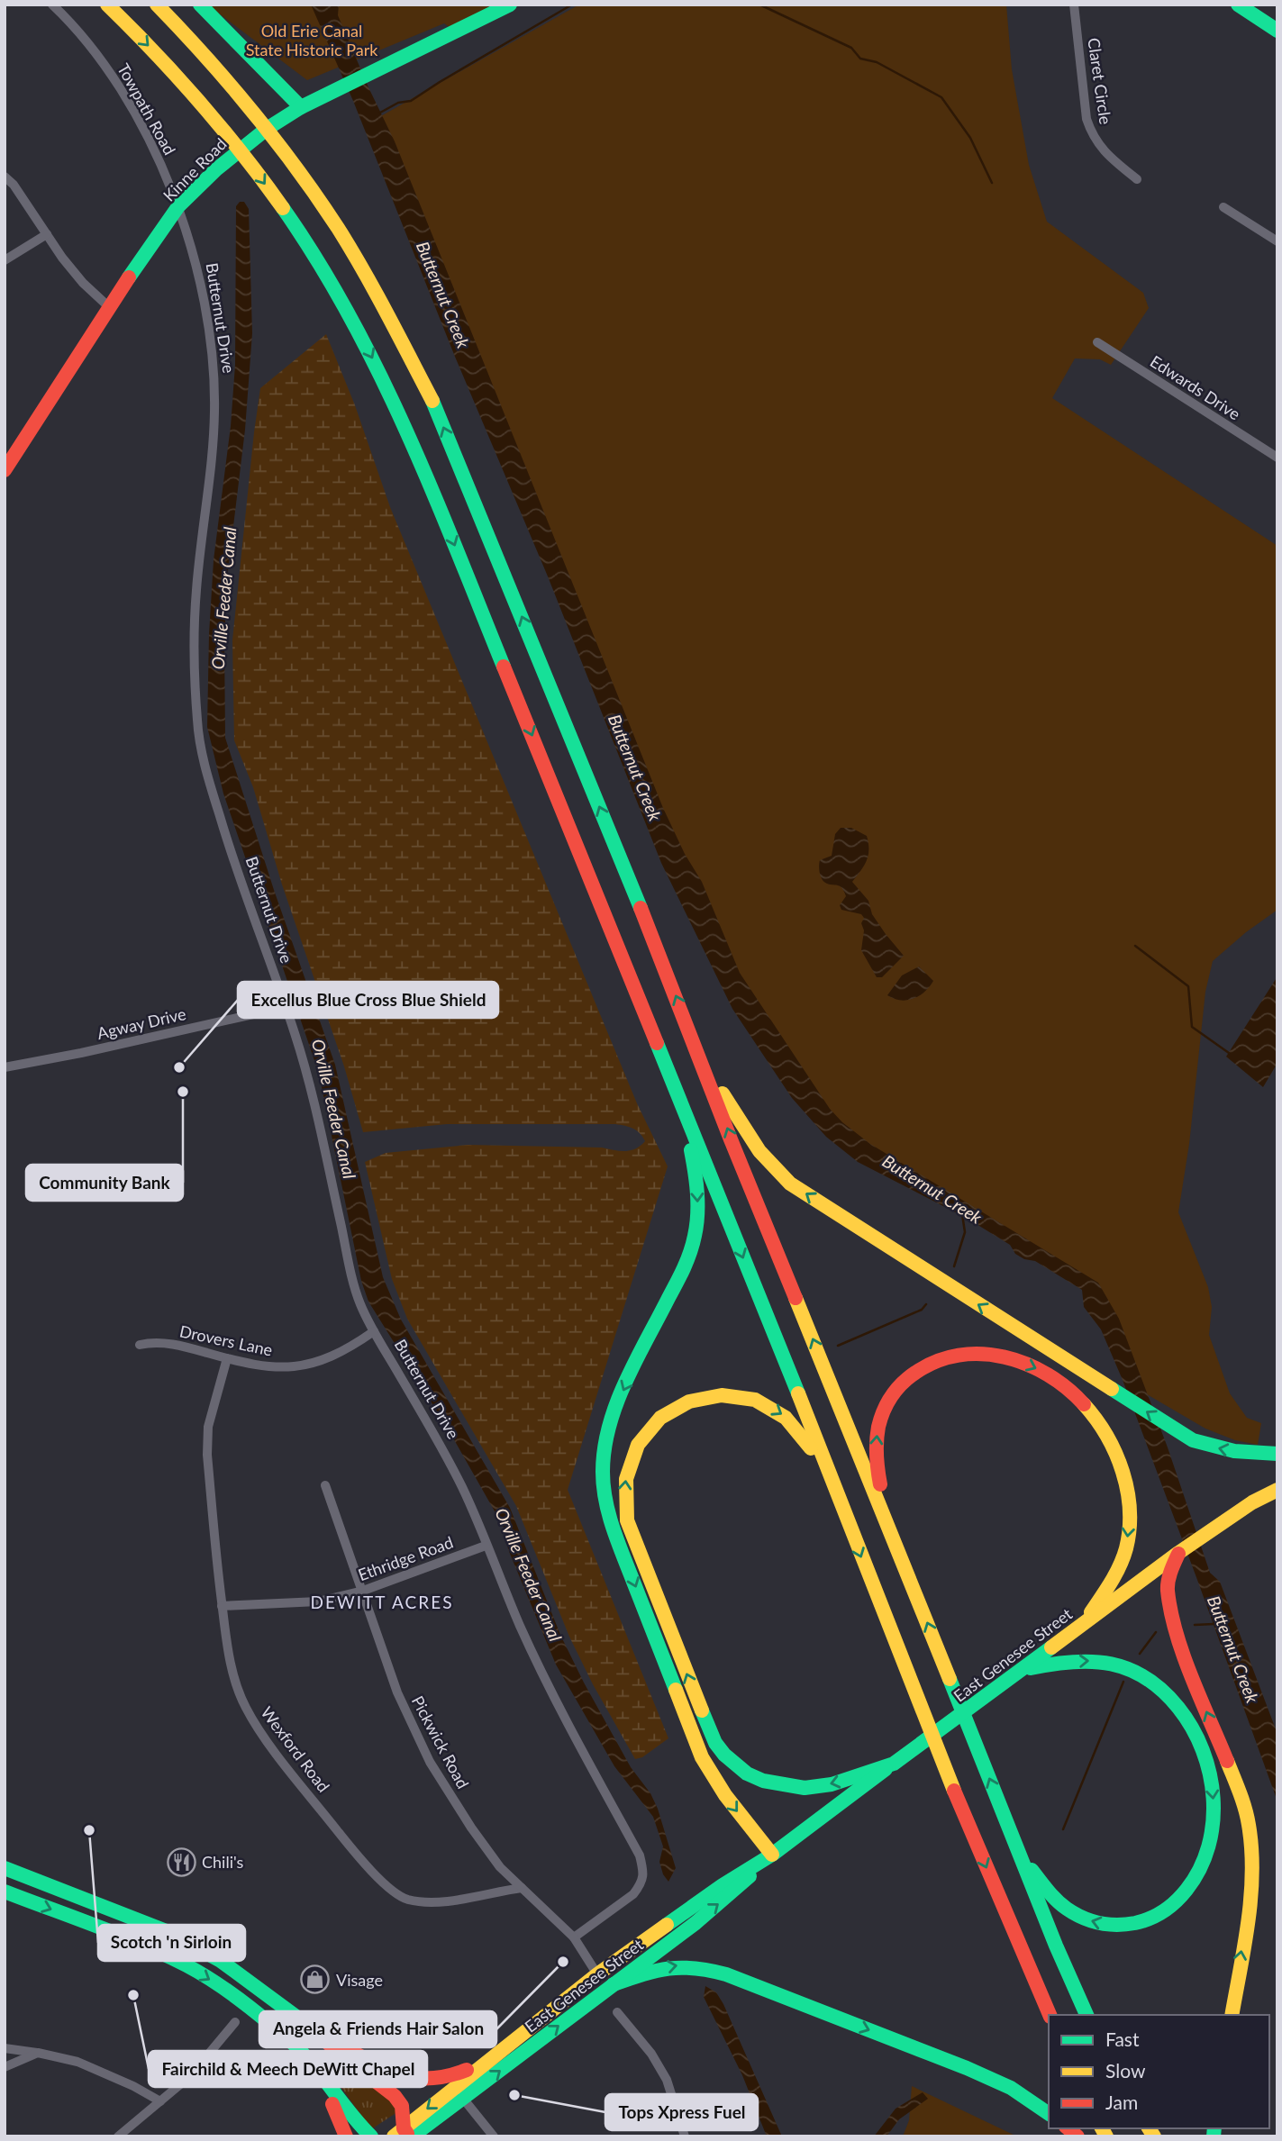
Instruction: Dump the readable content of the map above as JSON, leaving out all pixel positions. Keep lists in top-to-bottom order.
{
  "streets": {
    "main road": ["Kinne Road", "East Genesee Street"],
    "street": [
      "Claret Circle",
      "Towpath Road",
      "Butternut Drive",
      "Edwards Drive",
      "Agway Drive",
      "Drovers Lane",
      "Ethridge Road",
      "Pickwick Road",
      "Wexford Road"
    ]
  },
  "crossings": [
    ["Towpath Road", "Kinne Road"],
    ["Towpath Road", "Butternut Drive"],
    ["Kinne Road", "Butternut Drive"],
    ["Butternut Drive", "Agway Drive"],
    ["Butternut Drive", "Drovers Lane"],
    ["Butternut Drive", "Ethridge Road"],
    ["Butternut Drive", "Pickwick Road"],
    ["Drovers Lane", "Wexford Road"],
    ["Ethridge Road", "Pickwick Road"],
    ["Ethridge Road", "Wexford Road"],
    ["East Genesee Street", "Pickwick Road"],
    ["Pickwick Road", "Wexford Road"]
  ],
  "districts": ["DEWITT ACRES"],
  "water": ["Butternut Creek", "Orville Feeder Canal"],
  "parks": ["Old Erie Canal State Historic Park"],
  "places": {
    "other": [
      "Excellus Blue Cross Blue Shield",
      "Community Bank",
      "Scotch 'n Sirloin",
      "Angela & Friends Hair Salon",
      "Fairchild & Meech DeWitt Chapel",
      "Tops Xpress Fuel"
    ],
    "restaurant": ["Chili's"],
    "shop": ["Visage"]
  },
  "legend": ["Fast", "Slow", "Jam"]
}
